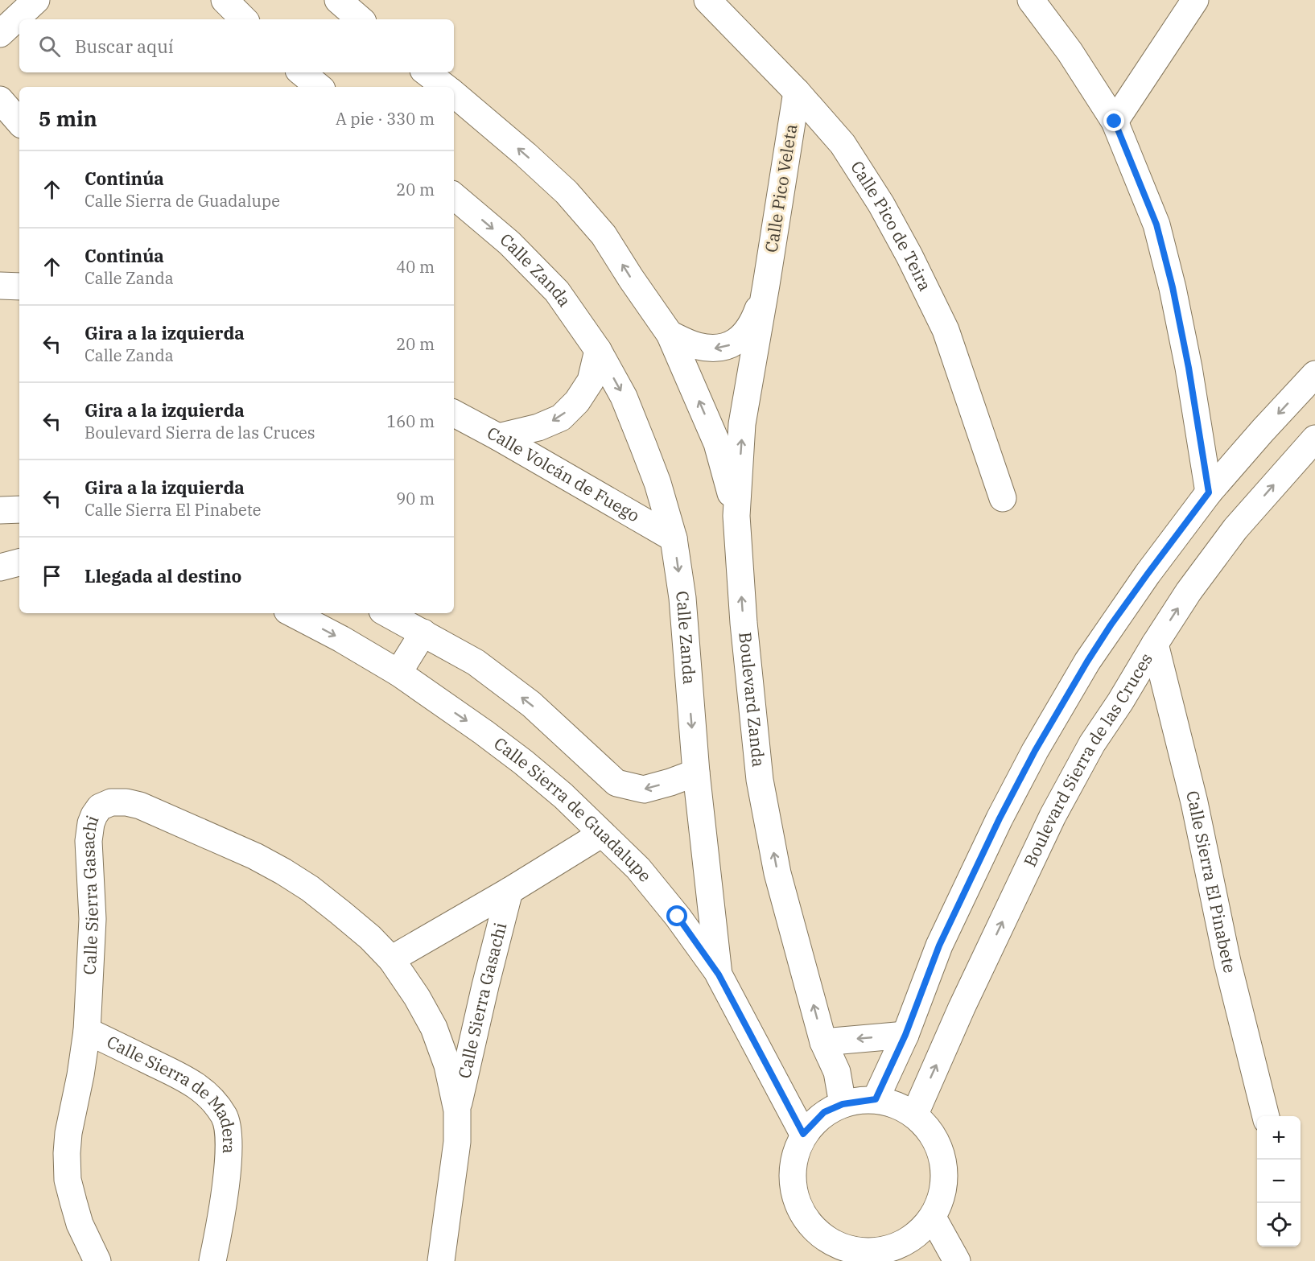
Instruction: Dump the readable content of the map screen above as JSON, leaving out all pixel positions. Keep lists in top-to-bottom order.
{
  "streets": {
    "street": [
      "Calle Pico Veleta",
      "Calle Pico de Teira",
      "Calle Zanda",
      "Calle Volcán de Fuego",
      "Boulevard Zanda",
      "Boulevard Sierra de las Cruces",
      "Calle Sierra de Guadalupe",
      "Calle Sierra El Pinabete",
      "Calle Sierra Gasachi",
      "Calle Sierra de Madera"
    ]
  },
  "crossings": [
    ["Calle Pico Veleta", "Calle Pico de Teira"],
    ["Calle Pico Veleta", "Boulevard Zanda"],
    ["Calle Zanda", "Calle Volcán de Fuego"],
    ["Calle Zanda", "Boulevard Zanda"],
    ["Calle Zanda", "Boulevard Sierra de las Cruces"],
    ["Calle Zanda", "Calle Sierra de Guadalupe"],
    ["Boulevard Zanda", "Boulevard Sierra de las Cruces"],
    ["Boulevard Sierra de las Cruces", "Calle Sierra El Pinabete"],
    ["Calle Sierra de Guadalupe", "Calle Sierra Gasachi"],
    ["Calle Sierra Gasachi", "Calle Sierra de Madera"]
  ],
  "one_way": ["Boulevard Zanda"],
  "page": {
    "search": "Buscar aquí",
    "heading": ["5 min", "A pie · 330 m"],
    "list": [
      ["Continúa", "Calle Sierra de Guadalupe", "20 m"],
      ["Continúa", "Calle Zanda", "40 m"],
      ["Gira a la izquierda", "Calle Zanda", "20 m"],
      ["Gira a la izquierda", "Boulevard Sierra de las Cruces", "160 m"],
      ["Gira a la izquierda", "Calle Sierra El Pinabete", "90 m"],
      "Llegada al destino"
    ],
    "map_buttons": ["+", "−"]
  }
}
